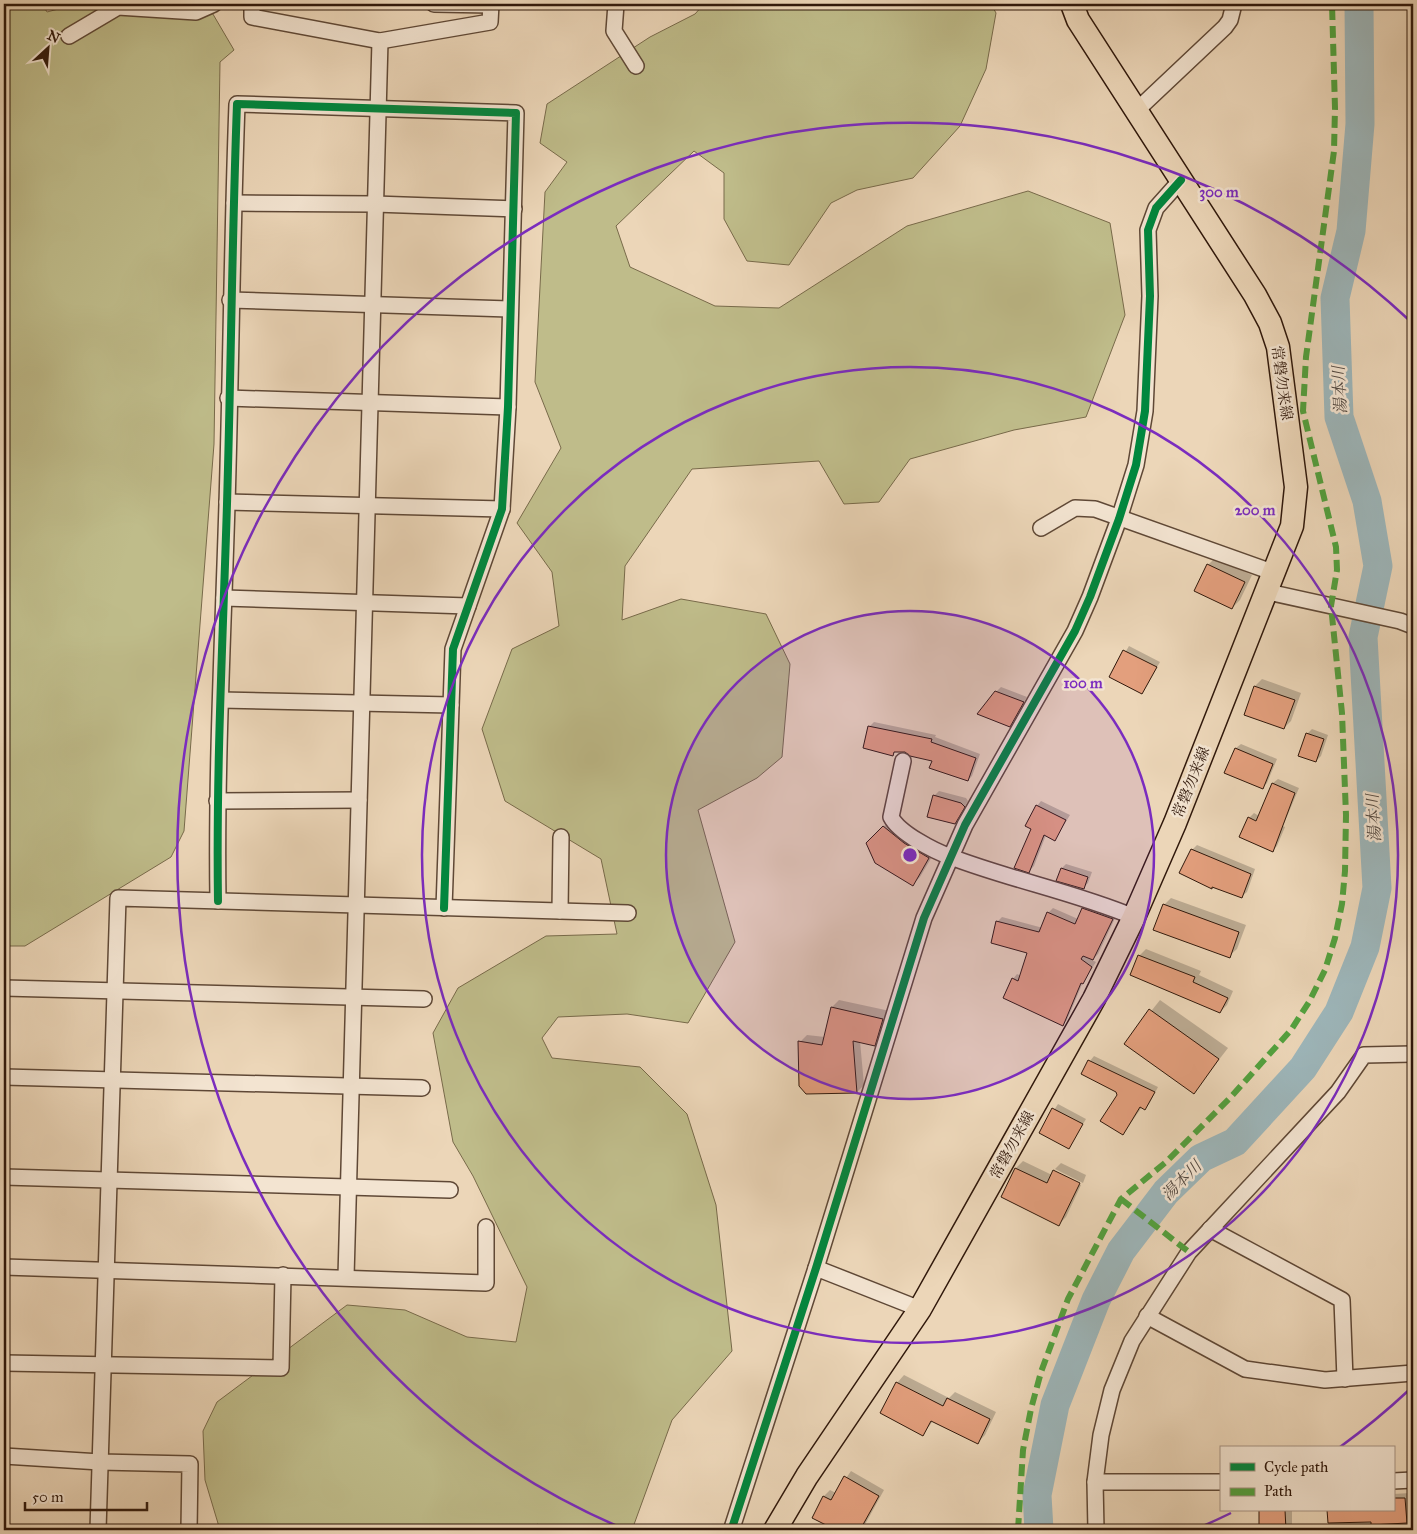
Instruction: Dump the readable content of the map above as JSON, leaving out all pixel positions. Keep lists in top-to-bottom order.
{
  "streets": {
    "main road": ["常磐勿来線"]
  },
  "water": ["湯本川"],
  "legend": ["Cycle path", "Path"],
  "scale_bar": "50 m",
  "north": "top right",
  "rings": ["300 m", "200 m", "100 m"]
}
